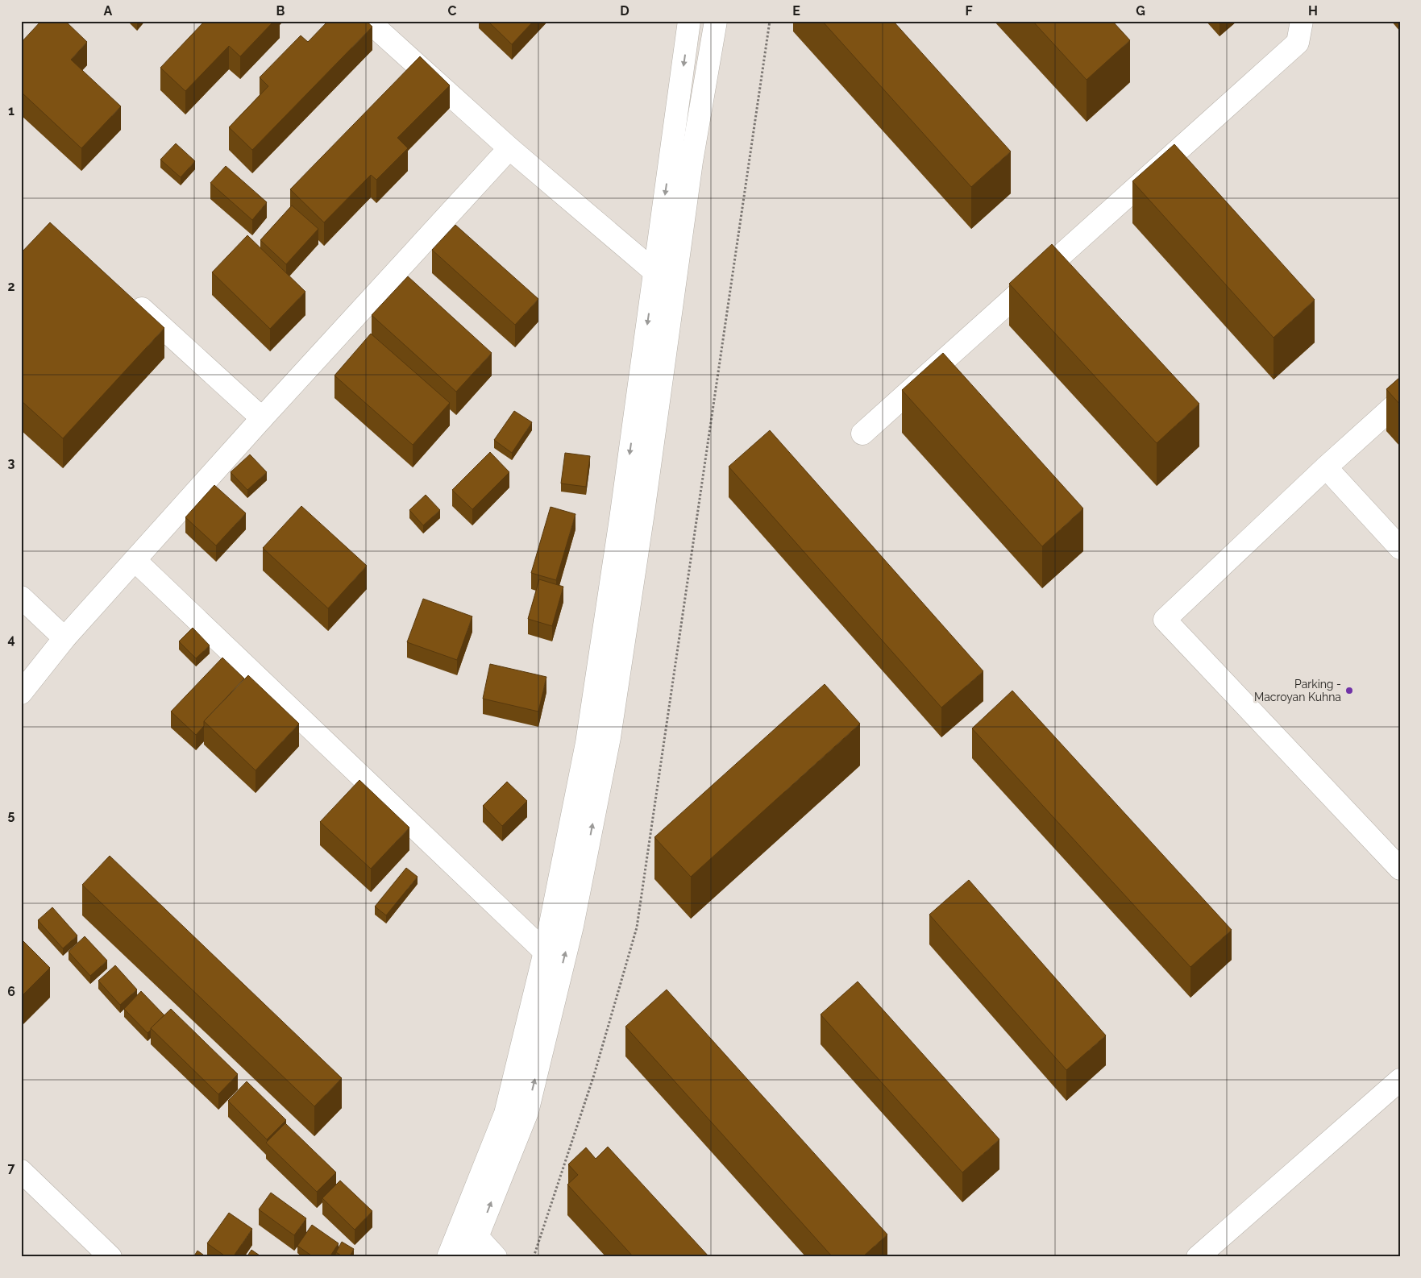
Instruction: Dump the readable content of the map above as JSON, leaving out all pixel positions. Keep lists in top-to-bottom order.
{
  "places": ["Parking - Macroyan Kuhna"],
  "grid": {
    "columns": [
      "A",
      "B",
      "C",
      "D",
      "E",
      "F",
      "G",
      "H"
    ],
    "rows": [
      "1",
      "2",
      "3",
      "4",
      "5",
      "6",
      "7"
    ]
  }
}
